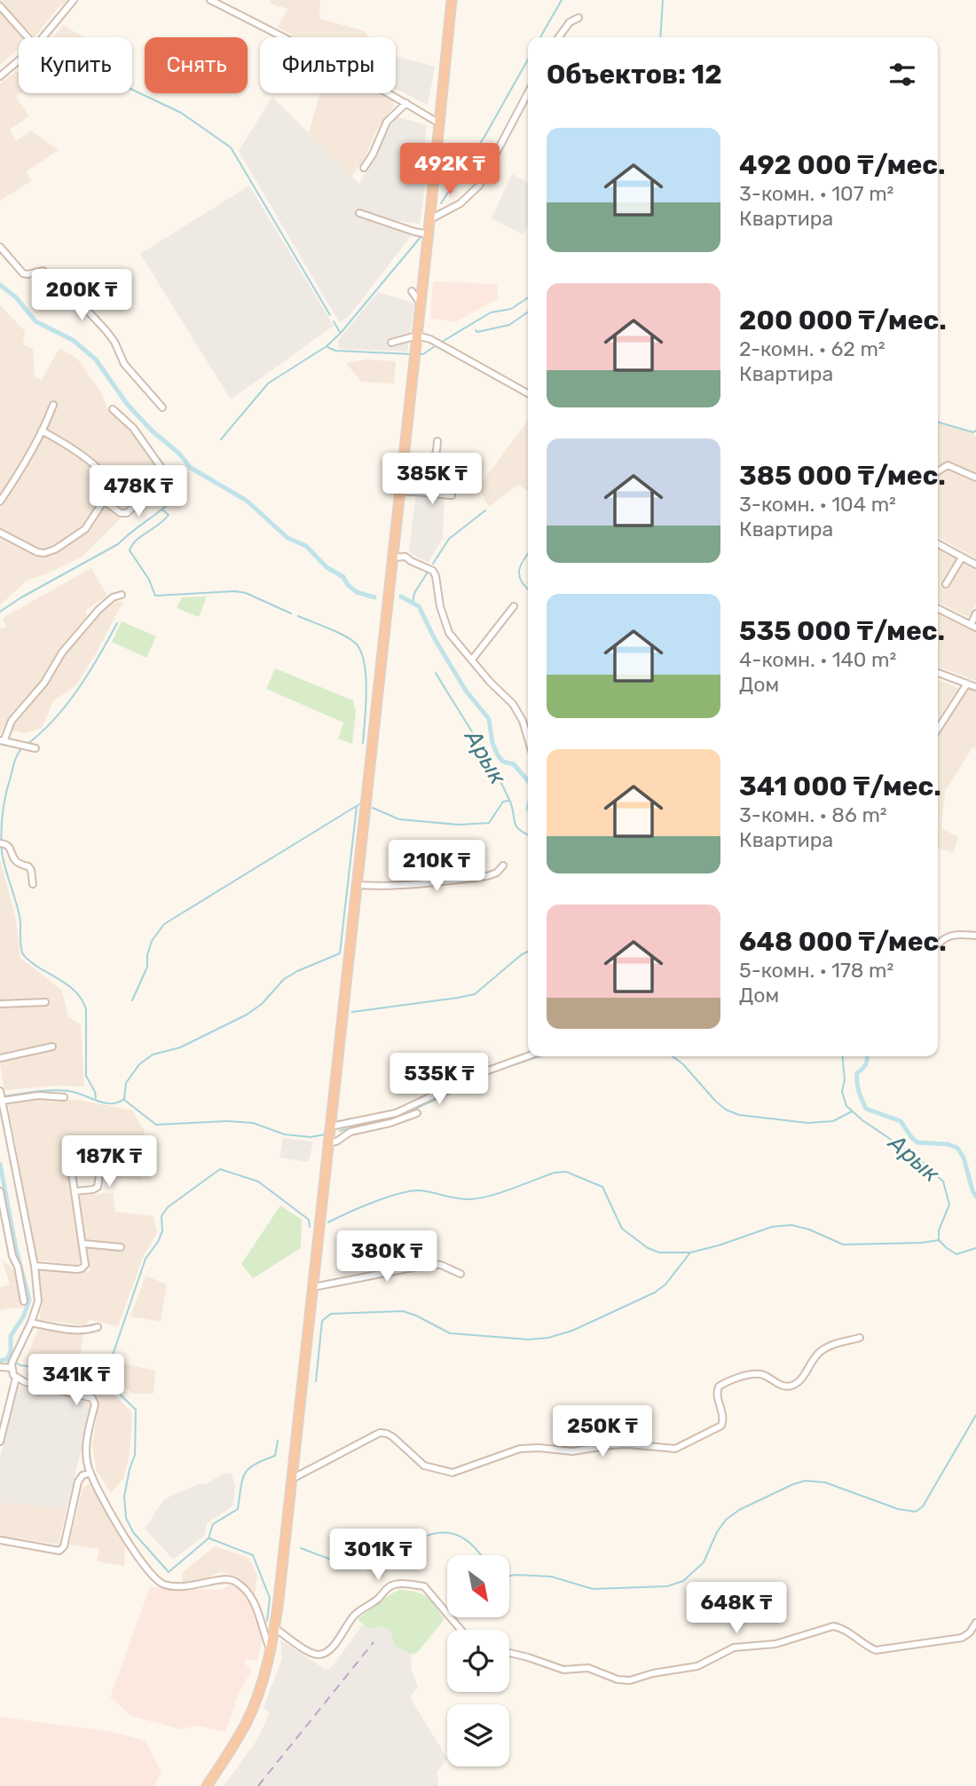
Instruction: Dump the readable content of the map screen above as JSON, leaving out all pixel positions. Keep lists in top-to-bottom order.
{
  "water": ["Арык"],
  "north": "bottom right",
  "page": {
    "chip": ["Купить", "Снять", "Фильтры"],
    "heading": "Объектов: 12",
    "list": [
      {
        "name": "492 000 ₸/мес.",
        "note": "3-комн. · 107 m² · Квартира"
      },
      {
        "name": "200 000 ₸/мес.",
        "note": "2-комн. · 62 m² · Квартира"
      },
      {
        "name": "385 000 ₸/мес.",
        "note": "3-комн. · 104 m² · Квартира"
      },
      {
        "name": "535 000 ₸/мес.",
        "note": "4-комн. · 140 m² · Дом"
      },
      {
        "name": "341 000 ₸/мес.",
        "note": "3-комн. · 86 m² · Квартира"
      },
      {
        "name": "648 000 ₸/мес.",
        "note": "5-комн. · 178 m² · Дом"
      }
    ],
    "price": [
      "492K ₸",
      "200K ₸",
      "385K ₸",
      "478K ₸",
      "210K ₸",
      "535K ₸",
      "187K ₸",
      "380K ₸",
      "341K ₸",
      "250K ₸",
      "301K ₸",
      "648K ₸"
    ]
  }
}
